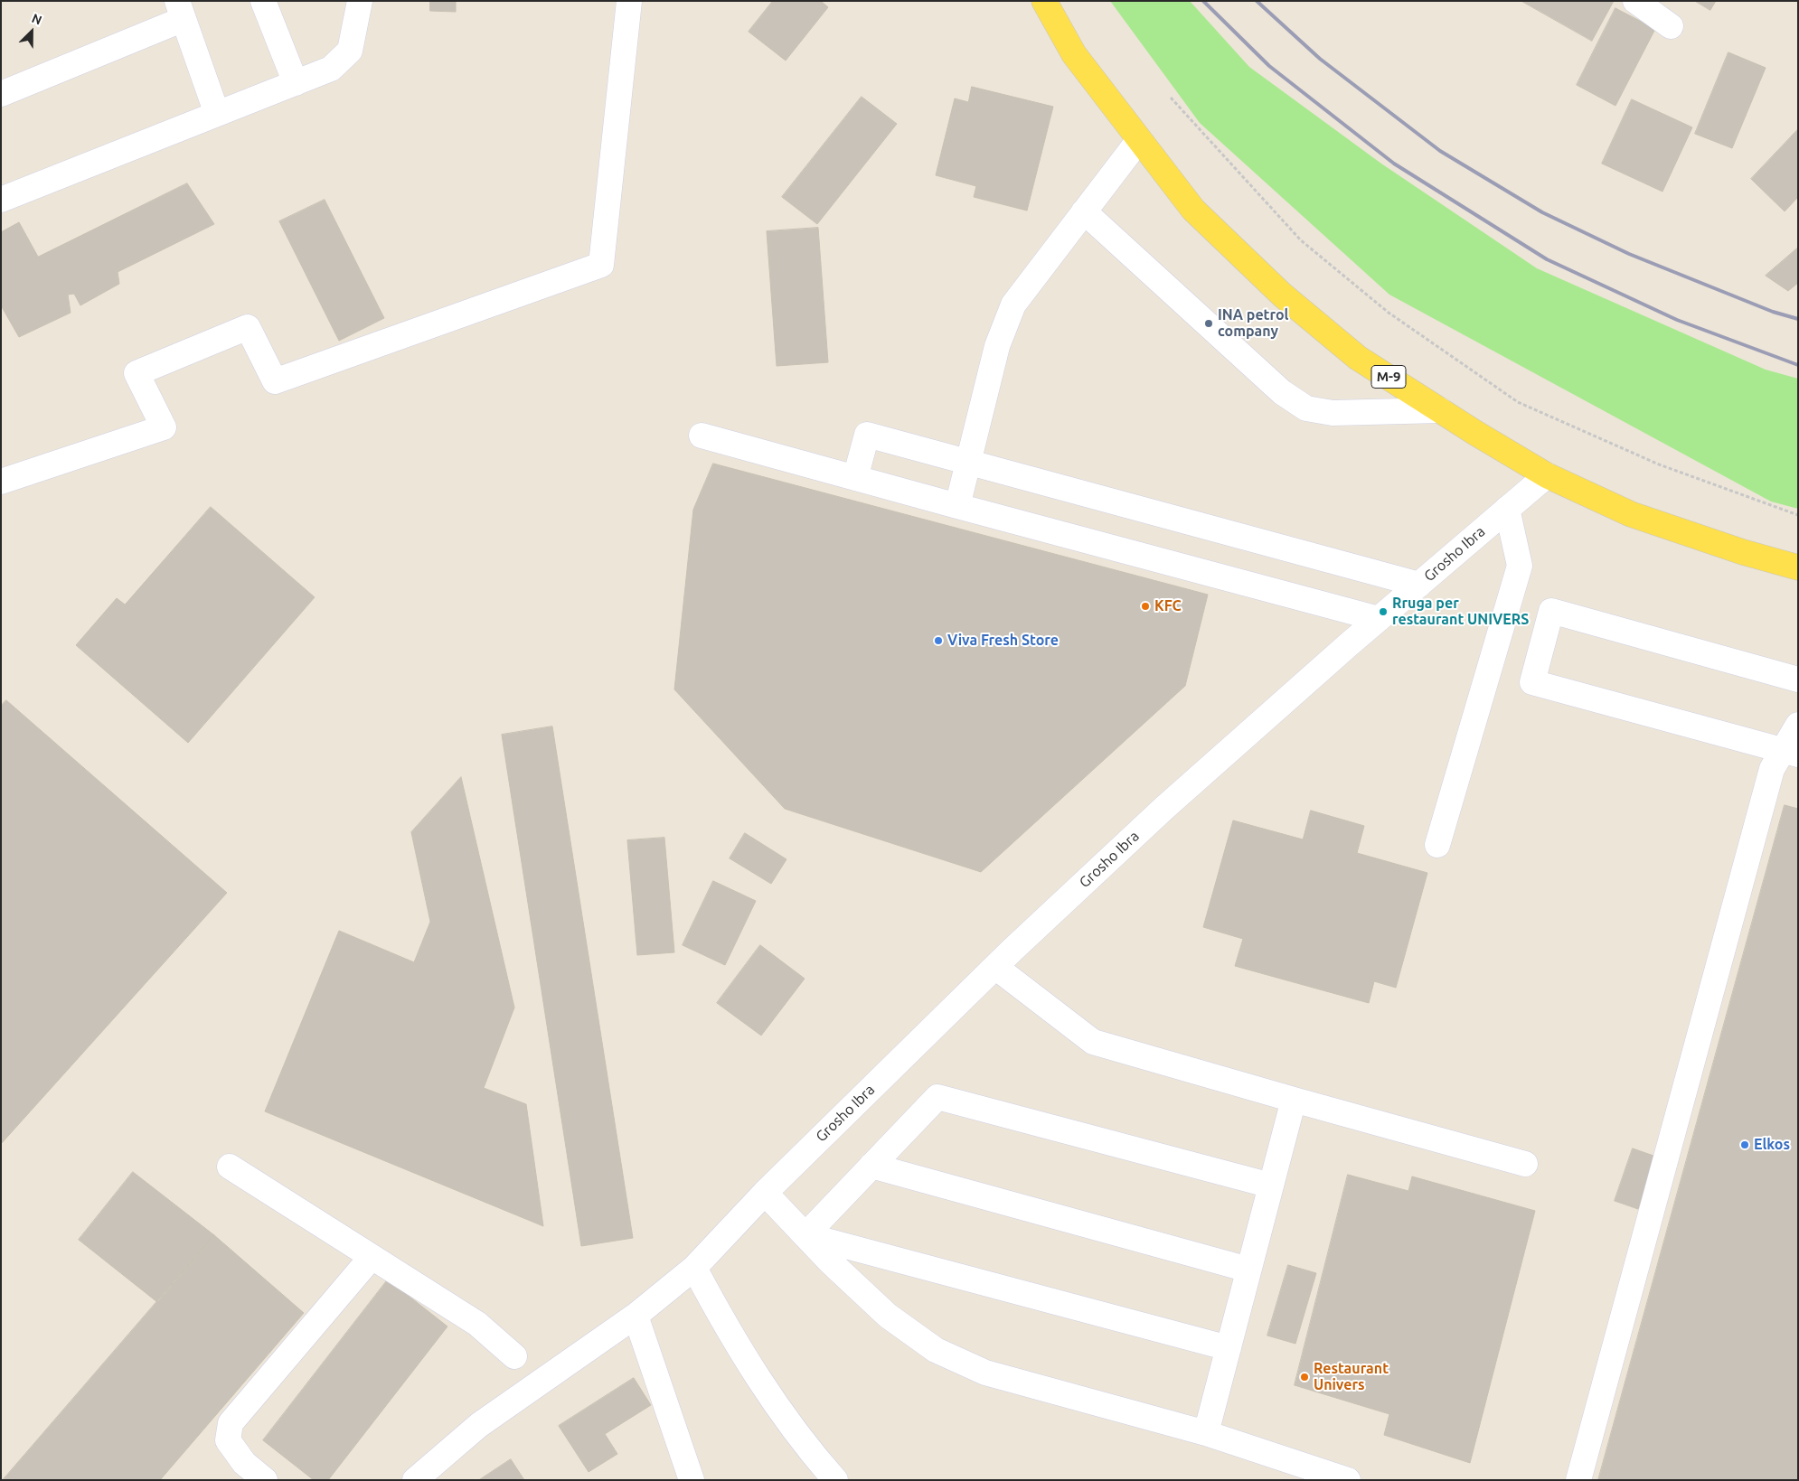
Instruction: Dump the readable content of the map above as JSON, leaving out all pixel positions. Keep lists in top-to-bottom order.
{
  "streets": {
    "main road": ["M-9"],
    "street": ["Grosho Ibra"]
  },
  "crossings": [
    ["M-9", "Grosho Ibra"]
  ],
  "places": [
    "INA petrol company",
    "KFC",
    "Rruga per restaurant UNIVERS",
    "Viva Fresh Store",
    "Elkos",
    "Restaurant Univers"
  ],
  "north": "top right"
}
